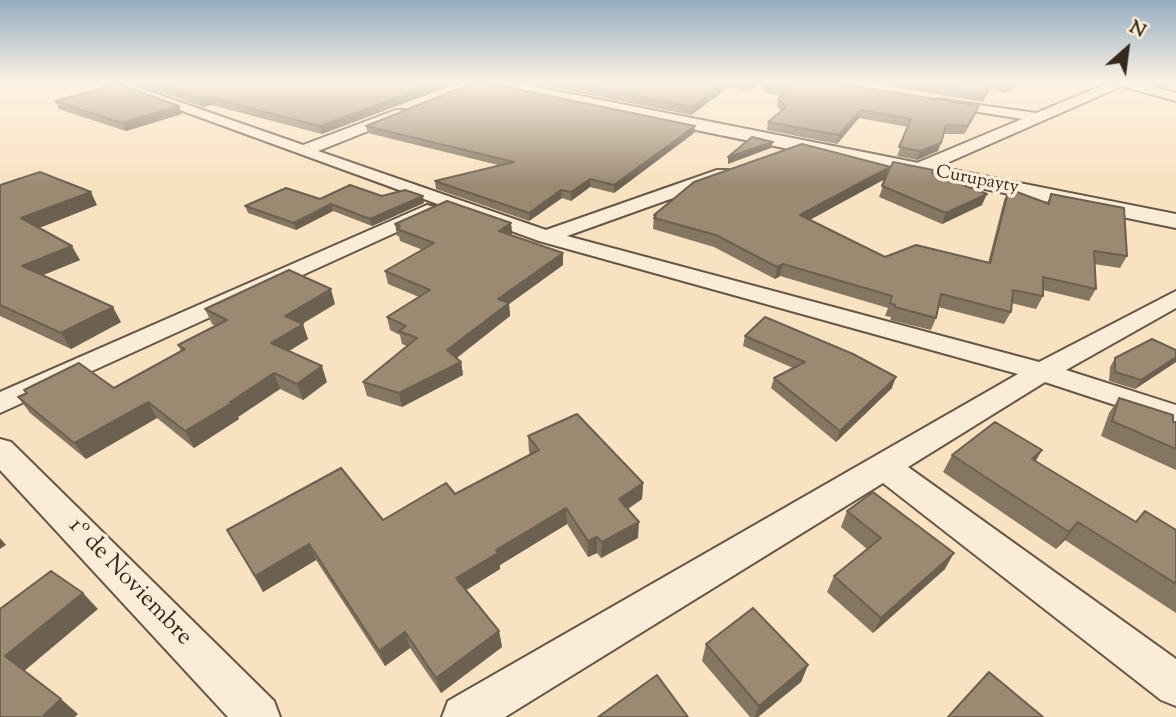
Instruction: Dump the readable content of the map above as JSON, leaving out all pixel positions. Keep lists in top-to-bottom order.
{
  "streets": {
    "street": ["Curupayty", "1º de Noviembre"]
  },
  "north": "top right"
}
